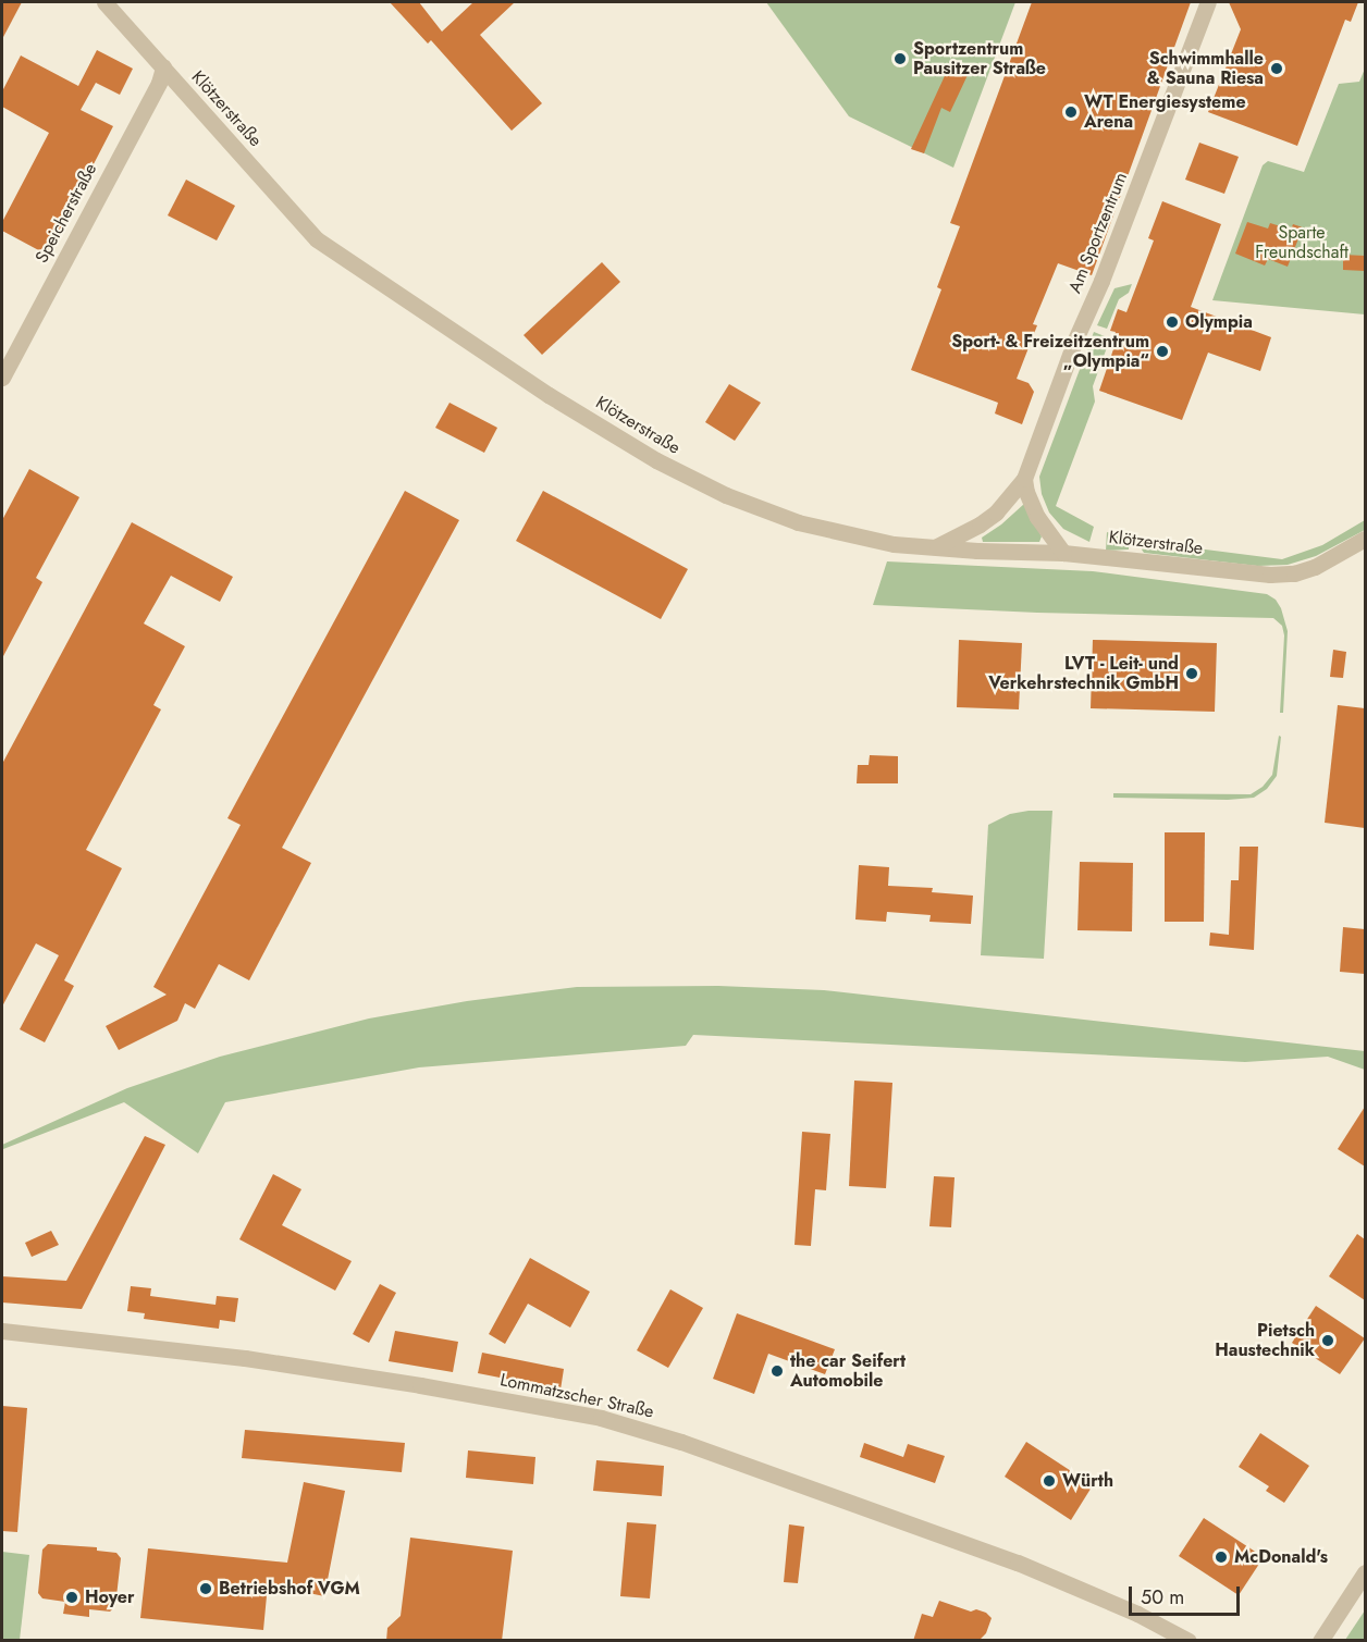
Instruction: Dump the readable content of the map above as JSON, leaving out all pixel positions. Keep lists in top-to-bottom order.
{
  "streets": {
    "street": [
      "Klötzerstraße",
      "Speicherstraße",
      "Am Sportzentrum",
      "Lommatzscher Straße"
    ]
  },
  "crossings": [
    ["Klötzerstraße", "Speicherstraße"],
    ["Klötzerstraße", "Am Sportzentrum"]
  ],
  "parks": ["Sparte Freundschaft"],
  "places": [
    "Sportzentrum Pausitzer Straße",
    "Schwimmhalle & Sauna Riesa",
    "WT Energiesysteme Arena",
    "Olympia",
    "Sport- & Freizeitzentrum „Olympia“",
    "LVT - Leit- und Verkehrstechnik GmbH",
    "Pietsch Haustechnik",
    "the car Seifert Automobile",
    "Würth",
    "McDonald's",
    "Betriebshof VGM",
    "Hoyer"
  ],
  "scale_bar": "50 m"
}
